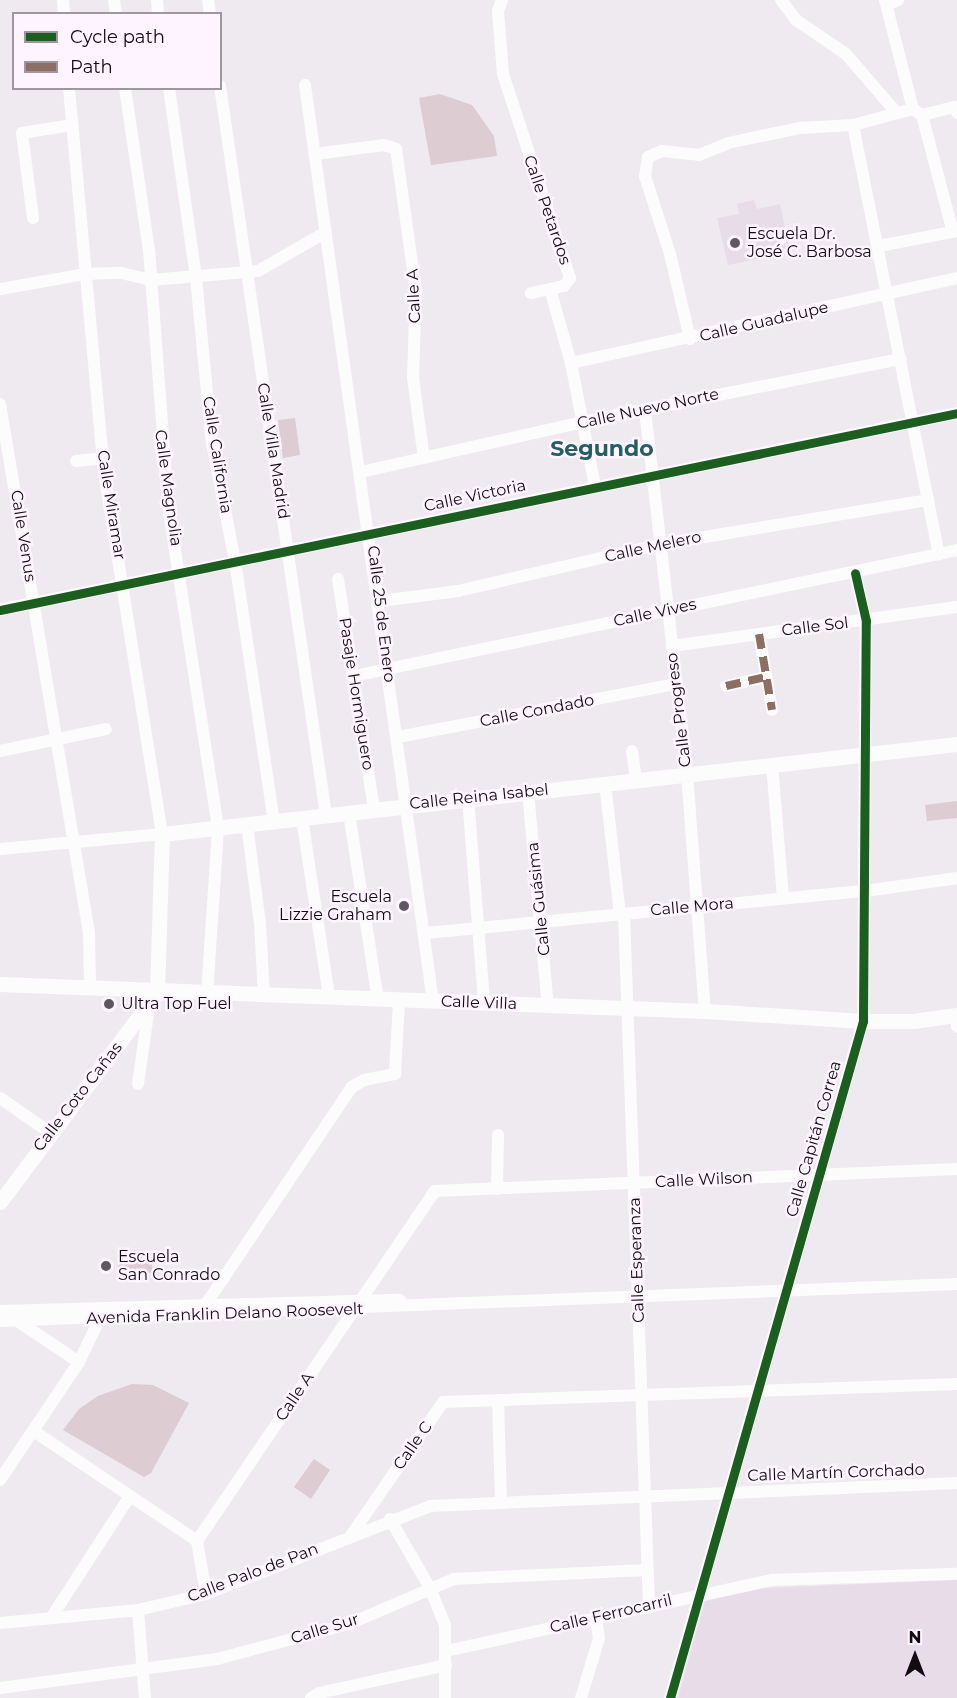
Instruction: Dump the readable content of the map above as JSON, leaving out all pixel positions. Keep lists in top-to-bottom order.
{
  "streets": {
    "main road": [
      "Calle Miramar",
      "Calle Reina Isabel",
      "Calle Villa",
      "Calle Coto Cañas"
    ],
    "street": [
      "Calle Petardos",
      "Calle A",
      "Calle Guadalupe",
      "Calle Nuevo Norte",
      "Calle Villa Madrid",
      "Calle California",
      "Calle Magnolia",
      "Calle Victoria",
      "Calle Venus",
      "Calle Melero",
      "Calle Vives",
      "Calle 25 de Enero",
      "Calle Sol",
      "Pasaje Hormiguero",
      "Calle Progreso",
      "Calle Condado",
      "Calle Guásima",
      "Calle Mora",
      "Calle Capitán Correa",
      "Calle Wilson",
      "Calle Esperanza",
      "Avenida Franklin Delano Roosevelt",
      "Calle C",
      "Calle Martín Corchado",
      "Calle Palo de Pan",
      "Calle Ferrocarril",
      "Calle Sur"
    ]
  },
  "crossings": [
    ["Calle Petardos", "Calle Guadalupe"],
    ["Calle Petardos", "Calle Nuevo Norte"],
    ["Calle Petardos", "Calle Victoria"],
    ["Calle A", "Calle Nuevo Norte"],
    ["Calle A", "Calle 25 de Enero"],
    ["Calle A", "Calle Wilson"],
    ["Calle A", "Avenida Franklin Delano Roosevelt"],
    ["Calle Nuevo Norte", "Calle 25 de Enero"],
    ["Calle Nuevo Norte", "Calle Progreso"],
    ["Calle Villa Madrid", "Calle Victoria"],
    ["Calle Villa Madrid", "Calle Reina Isabel"],
    ["Calle California", "Calle Victoria"],
    ["Calle California", "Calle Reina Isabel"],
    ["Calle Magnolia", "Calle Victoria"],
    ["Calle Magnolia", "Calle Reina Isabel"],
    ["Calle Magnolia", "Calle Villa"],
    ["Calle Victoria", "Calle Miramar"],
    ["Calle Victoria", "Calle Venus"],
    ["Calle Victoria", "Calle 25 de Enero"],
    ["Calle Victoria", "Calle Progreso"],
    ["Calle Miramar", "Calle Reina Isabel"],
    ["Calle Miramar", "Calle Villa"],
    ["Calle Miramar", "Calle Coto Cañas"],
    ["Calle Venus", "Calle Reina Isabel"],
    ["Calle Melero", "Calle 25 de Enero"],
    ["Calle Melero", "Calle Progreso"],
    ["Calle Vives", "Calle 25 de Enero"],
    ["Calle Vives", "Pasaje Hormiguero"],
    ["Calle Vives", "Calle Progreso"],
    ["Calle Vives", "Calle Capitán Correa"],
    ["Calle 25 de Enero", "Calle Condado"],
    ["Calle 25 de Enero", "Calle Reina Isabel"],
    ["Calle 25 de Enero", "Calle Mora"],
    ["Calle 25 de Enero", "Calle Villa"],
    ["Calle Sol", "Calle Progreso"],
    ["Calle Sol", "Calle Capitán Correa"],
    ["Pasaje Hormiguero", "Calle Reina Isabel"],
    ["Calle Progreso", "Calle Condado"],
    ["Calle Progreso", "Calle Reina Isabel"],
    ["Calle Progreso", "Calle Mora"],
    ["Calle Progreso", "Calle Villa"],
    ["Calle Reina Isabel", "Calle Guásima"],
    ["Calle Reina Isabel", "Calle Capitán Correa"],
    ["Calle Reina Isabel", "Calle Esperanza"],
    ["Calle Guásima", "Calle Mora"],
    ["Calle Guásima", "Calle Villa"],
    ["Calle Mora", "Calle Capitán Correa"],
    ["Calle Mora", "Calle Esperanza"],
    ["Calle Villa", "Calle Coto Cañas"],
    ["Calle Villa", "Calle Capitán Correa"],
    ["Calle Villa", "Calle Esperanza"],
    ["Calle Capitán Correa", "Calle Wilson"],
    ["Calle Capitán Correa", "Avenida Franklin Delano Roosevelt"],
    ["Calle Capitán Correa", "Calle Martín Corchado"],
    ["Calle Capitán Correa", "Calle Ferrocarril"],
    ["Calle Wilson", "Calle Esperanza"],
    ["Calle Esperanza", "Avenida Franklin Delano Roosevelt"],
    ["Calle Esperanza", "Calle Martín Corchado"],
    ["Calle Esperanza", "Calle Ferrocarril"],
    ["Calle Esperanza", "Calle Sur"],
    ["Calle C", "Calle Palo de Pan"],
    ["Calle Martín Corchado", "Calle Palo de Pan"]
  ],
  "districts": ["Segundo"],
  "places": [
    "Escuela Dr. José C. Barbosa",
    "Escuela Lizzie Graham",
    "Ultra Top Fuel",
    "Escuela San Conrado"
  ],
  "legend": ["Cycle path", "Path"],
  "north": "top"
}
